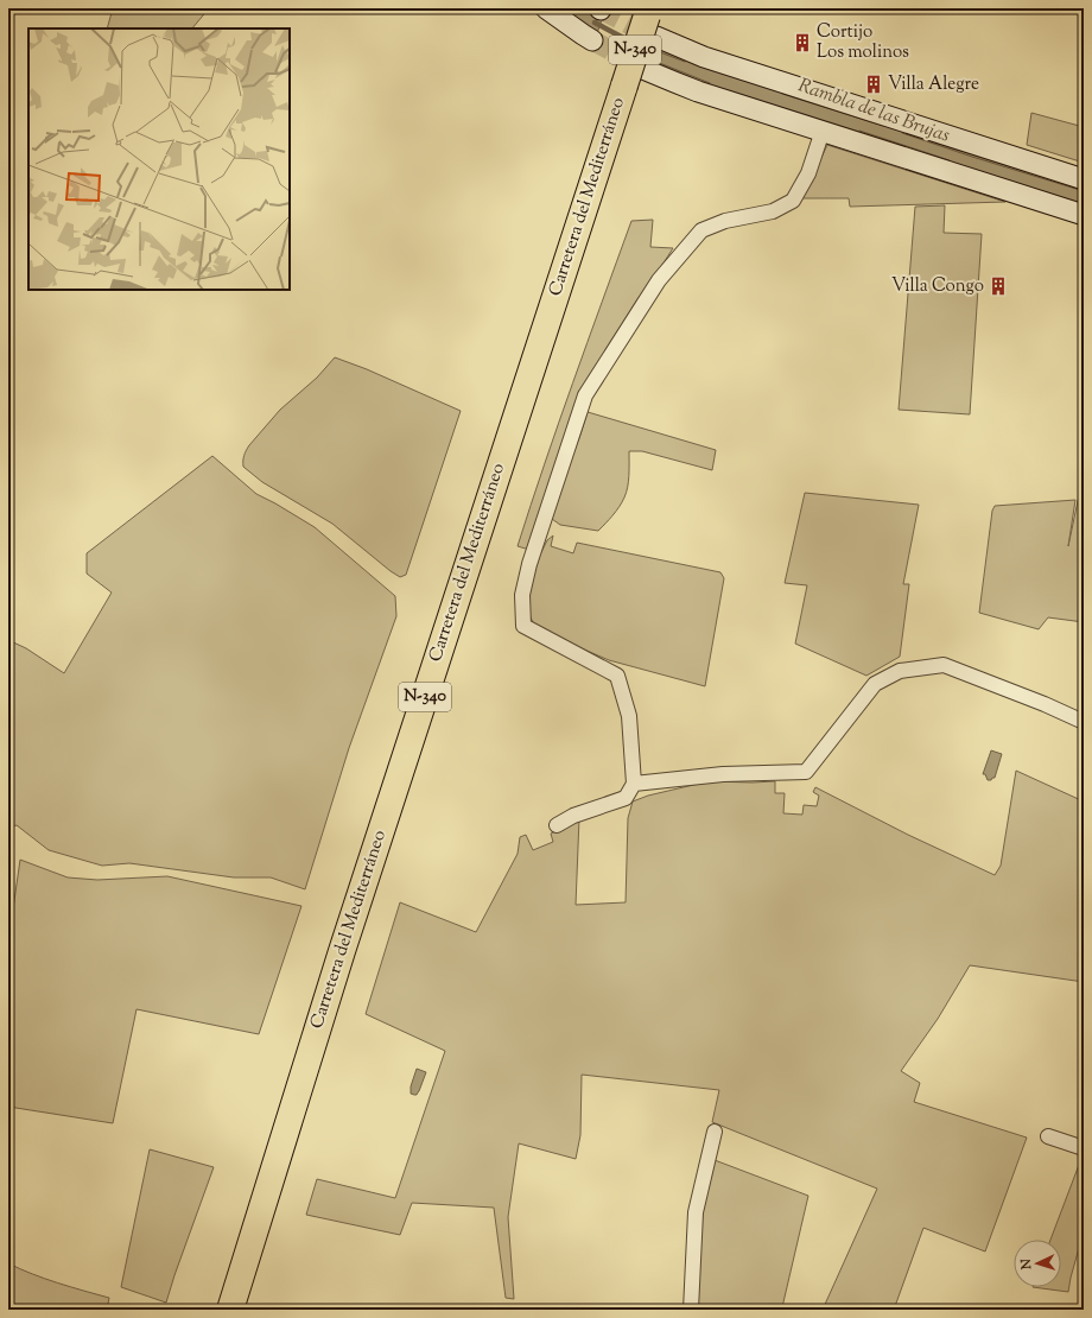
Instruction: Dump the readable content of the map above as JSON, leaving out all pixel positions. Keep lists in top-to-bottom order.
{
  "streets": {
    "highway": ["N-340", "Carretera del Mediterráneo"]
  },
  "water": ["Rambla de las Brujas"],
  "places": {
    "building": ["Cortijo Los molinos", "Villa Alegre", "Villa Congo"]
  },
  "north": "left"
}
